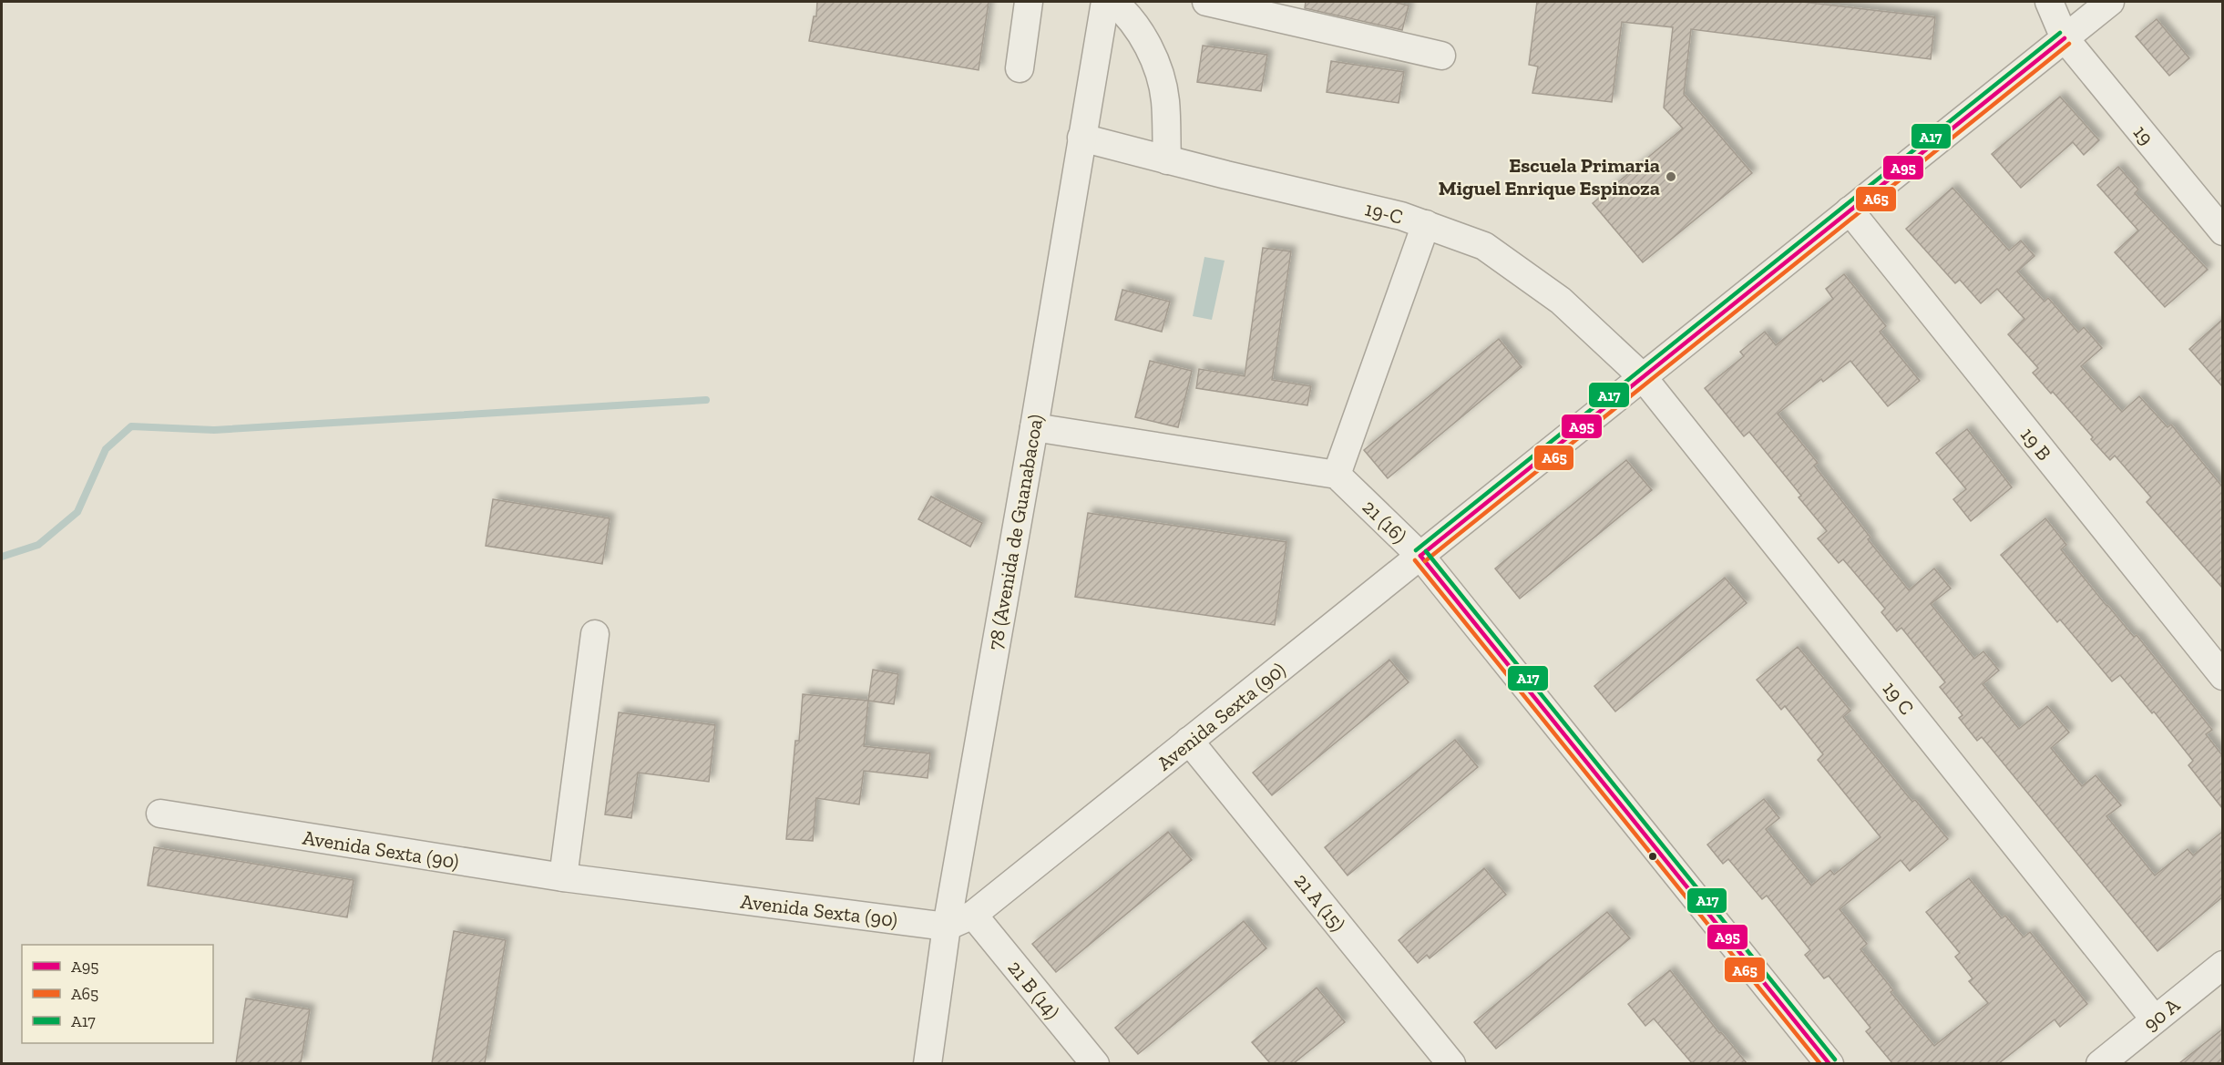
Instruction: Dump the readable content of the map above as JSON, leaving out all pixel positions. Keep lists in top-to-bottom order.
{
  "streets": {
    "street": [
      "19",
      "19-C",
      "19 B",
      "21 (16)",
      "78 (Avenida de Guanabacoa)",
      "19 C",
      "Avenida Sexta (90)",
      "21 A (15)",
      "21 B (14)",
      "90 A"
    ]
  },
  "crossings": [
    ["19", "Avenida Sexta (90)"],
    ["19-C", "78 (Avenida de Guanabacoa)"],
    ["19-C", "19 C"],
    ["19-C", "Avenida Sexta (90)"],
    ["19 B", "Avenida Sexta (90)"],
    ["21 (16)", "Avenida Sexta (90)"],
    ["78 (Avenida de Guanabacoa)", "Avenida Sexta (90)"],
    ["19 C", "Avenida Sexta (90)"],
    ["19 C", "90 A"],
    ["Avenida Sexta (90)", "21 A (15)"],
    ["Avenida Sexta (90)", "21 B (14)"]
  ],
  "places": ["Escuela Primaria Miguel Enrique Espinoza"],
  "lines": ["transit line A17", "transit line A95", "transit line A65"],
  "legend": ["A95", "A65", "A17"]
}
